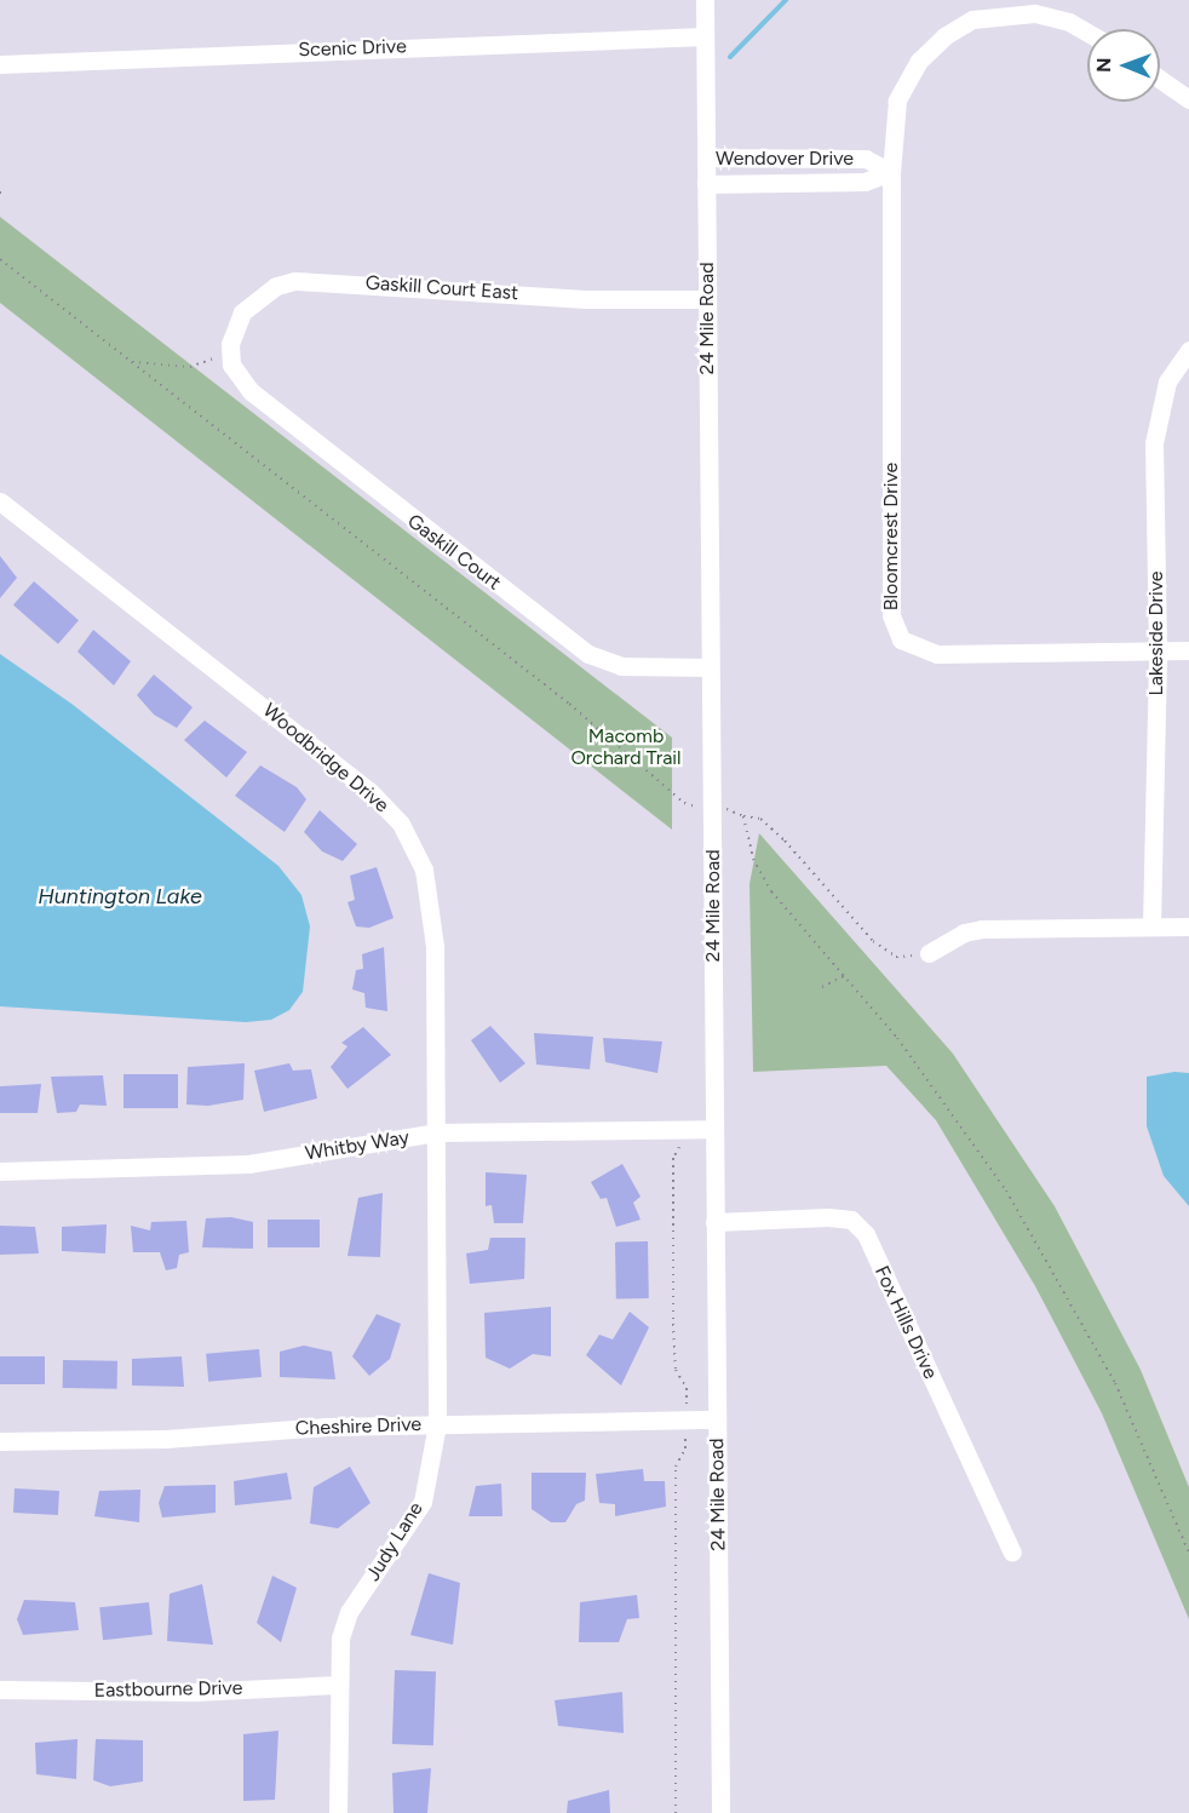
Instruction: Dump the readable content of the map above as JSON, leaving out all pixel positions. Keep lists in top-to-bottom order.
{
  "streets": {
    "street": [
      "Scenic Drive",
      "Wendover Drive",
      "Gaskill Court East",
      "24 Mile Road",
      "Bloomcrest Drive",
      "Gaskill Court",
      "Lakeside Drive",
      "Woodbridge Drive",
      "Whitby Way",
      "Fox Hills Drive",
      "Cheshire Drive",
      "Judy Lane",
      "Eastbourne Drive"
    ]
  },
  "crossings": [
    ["Scenic Drive", "24 Mile Road"],
    ["Wendover Drive", "24 Mile Road"],
    ["Wendover Drive", "Bloomcrest Drive"],
    ["Gaskill Court East", "24 Mile Road"],
    ["Gaskill Court East", "Gaskill Court"],
    ["24 Mile Road", "Gaskill Court"],
    ["24 Mile Road", "Whitby Way"],
    ["24 Mile Road", "Fox Hills Drive"],
    ["24 Mile Road", "Cheshire Drive"],
    ["Bloomcrest Drive", "Lakeside Drive"],
    ["Woodbridge Drive", "Whitby Way"],
    ["Woodbridge Drive", "Judy Lane"],
    ["Whitby Way", "Judy Lane"],
    ["Cheshire Drive", "Judy Lane"],
    ["Judy Lane", "Eastbourne Drive"]
  ],
  "water": ["Huntington Lake"],
  "parks": ["Macomb Orchard Trail"],
  "north": "left"
}
